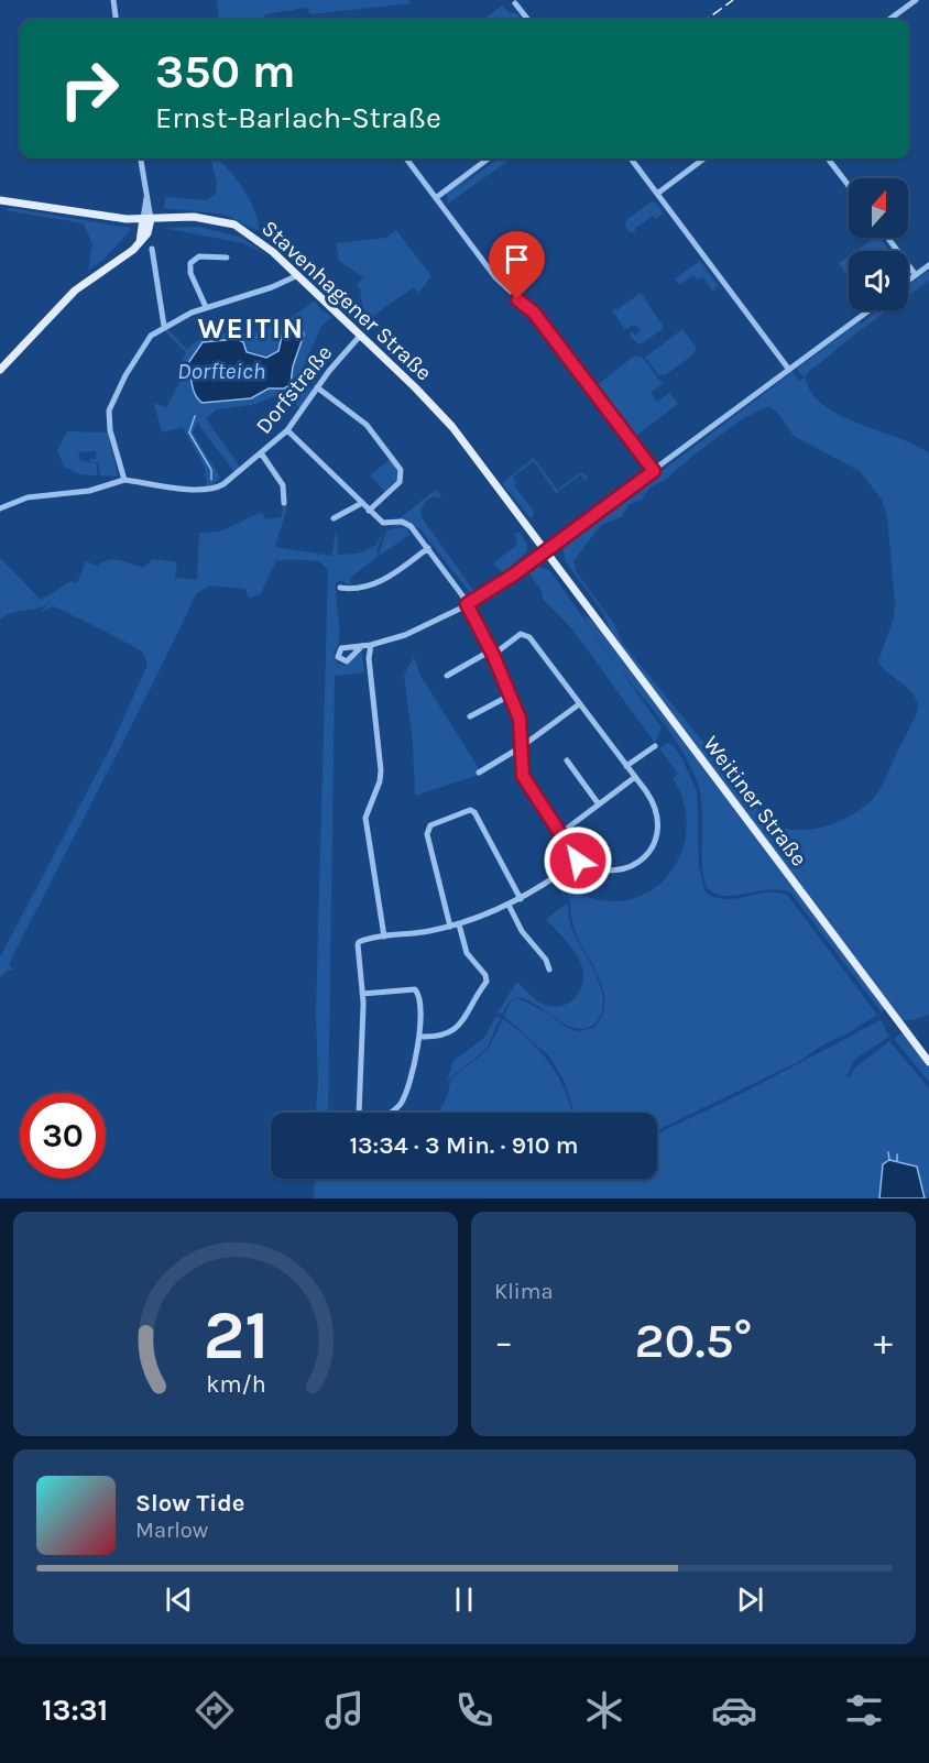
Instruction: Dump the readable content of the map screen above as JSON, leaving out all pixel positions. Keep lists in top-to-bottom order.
{
  "streets": {
    "main road": ["Stavenhagener Straße", "Weitiner Straße"],
    "street": ["Dorfstraße"]
  },
  "crossings": [
    ["Stavenhagener Straße", "Dorfstraße"],
    ["Stavenhagener Straße", "Weitiner Straße"]
  ],
  "districts": ["WEITIN"],
  "water": ["Dorfteich"],
  "north": "top",
  "page": {
    "turn": ["350 m", "Ernst-Barlach-Straße"],
    "limit": "30",
    "trip": "13:34 · 3 Min. · 910 m",
    "tile": "Klima",
    "heat": ["−", "20.5°", "+"],
    "song": ["Slow Tide", "Marlow"],
    "tabs": "13:31",
    "gauge": ["21", "km/h"]
  }
}
